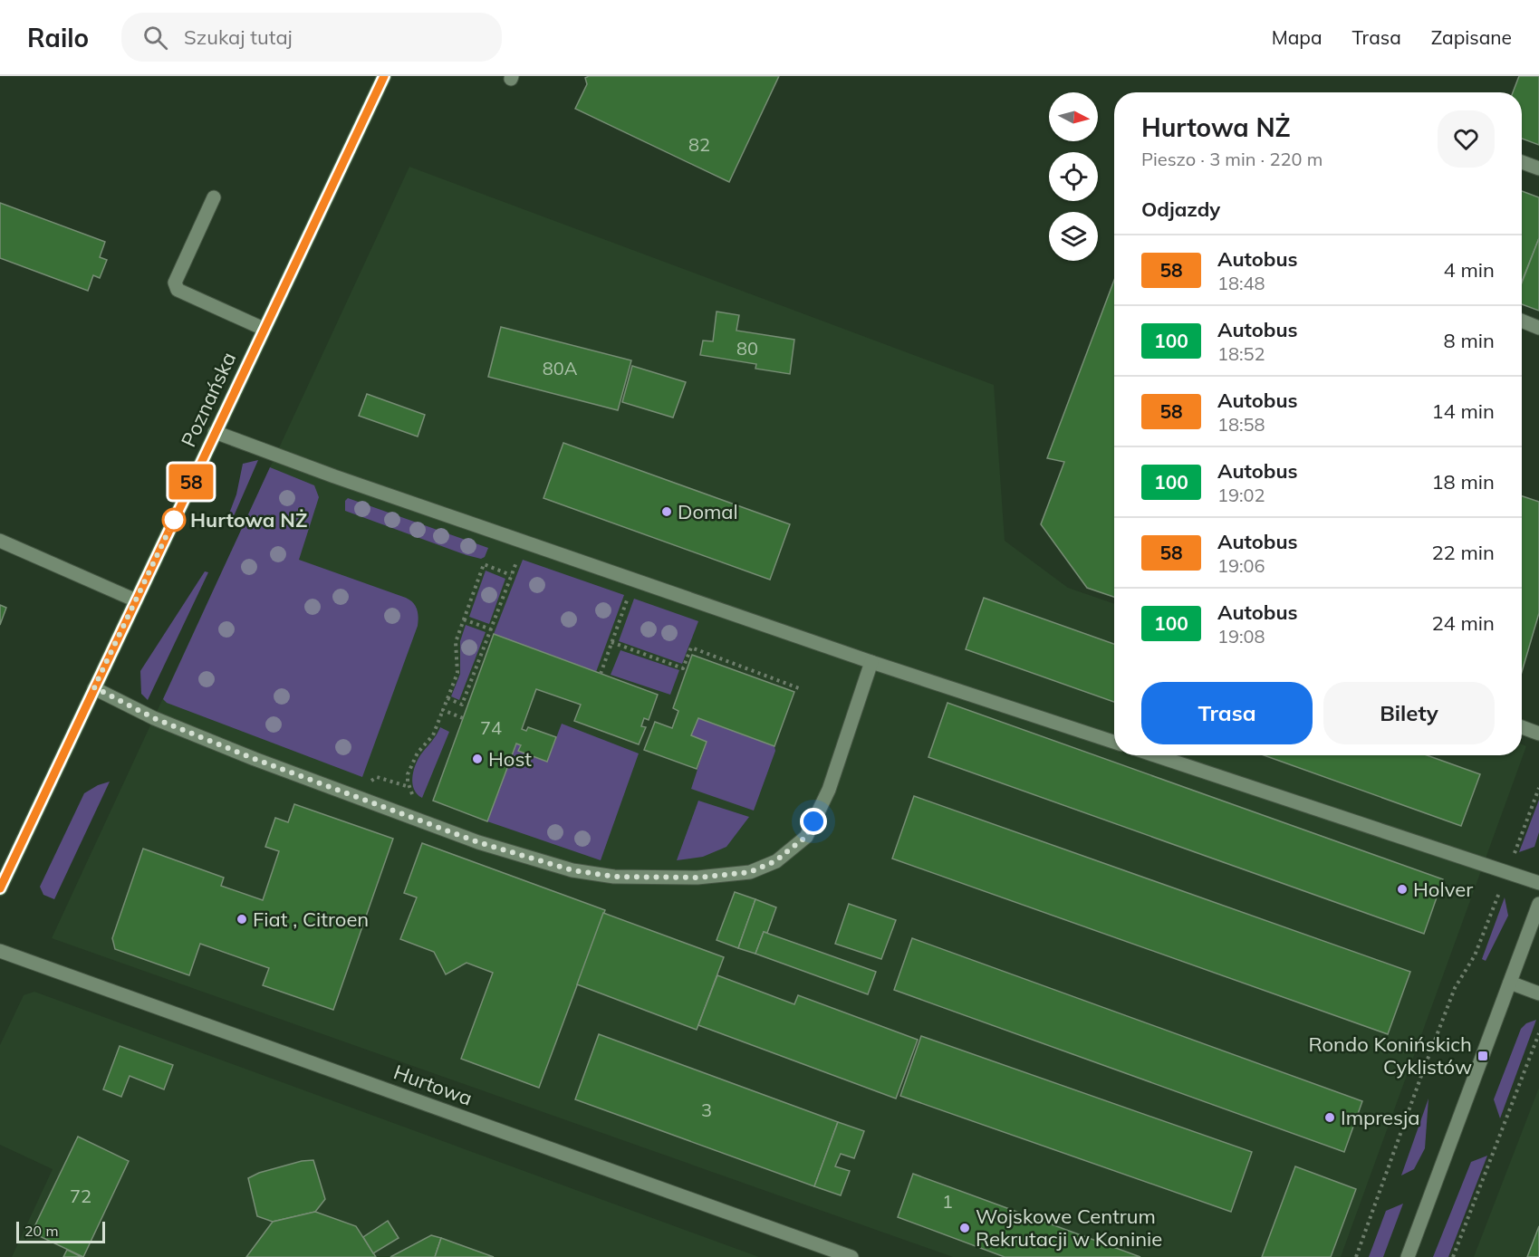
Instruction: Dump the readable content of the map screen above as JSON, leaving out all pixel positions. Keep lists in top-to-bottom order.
{
  "streets": {
    "main road": ["Poznańska"],
    "street": ["Hurtowa"]
  },
  "places": {
    "other": [
      "Domal",
      "Hurtowa NŻ",
      "Host",
      "Holver",
      "Fiat , Citroen",
      "Impresja",
      "Wojskowe Centrum Rekrutacji w Koninie"
    ],
    "transit": ["Rondo Konińskich Cyklistów"]
  },
  "lines": ["bus line 58"],
  "house_numbers": [
    "82",
    "80",
    "80A",
    "74",
    "3",
    "72",
    "1"
  ],
  "scale_bar": "20 m",
  "north": "right",
  "page": {
    "header": "Railo",
    "search": "Szukaj tutaj",
    "nav": ["Mapa", "Trasa", "Zapisane"],
    "on_map": "58",
    "heading": [
      ["Hurtowa NŻ", "Pieszo · 3 min · 220 m"],
      "Odjazdy"
    ],
    "list": [
      {
        "mark": "58",
        "name": "Autobus",
        "note": "18:48",
        "value": "4 min"
      },
      {
        "mark": "100",
        "name": "Autobus",
        "note": "18:52",
        "value": "8 min"
      },
      {
        "mark": "58",
        "name": "Autobus",
        "note": "18:58",
        "value": "14 min"
      },
      {
        "mark": "100",
        "name": "Autobus",
        "note": "19:02",
        "value": "18 min"
      },
      {
        "mark": "58",
        "name": "Autobus",
        "note": "19:06",
        "value": "22 min"
      },
      {
        "mark": "100",
        "name": "Autobus",
        "note": "19:08",
        "value": "24 min"
      }
    ],
    "buttons": ["Trasa", "Bilety"],
    "scale": "20 m"
  }
}
